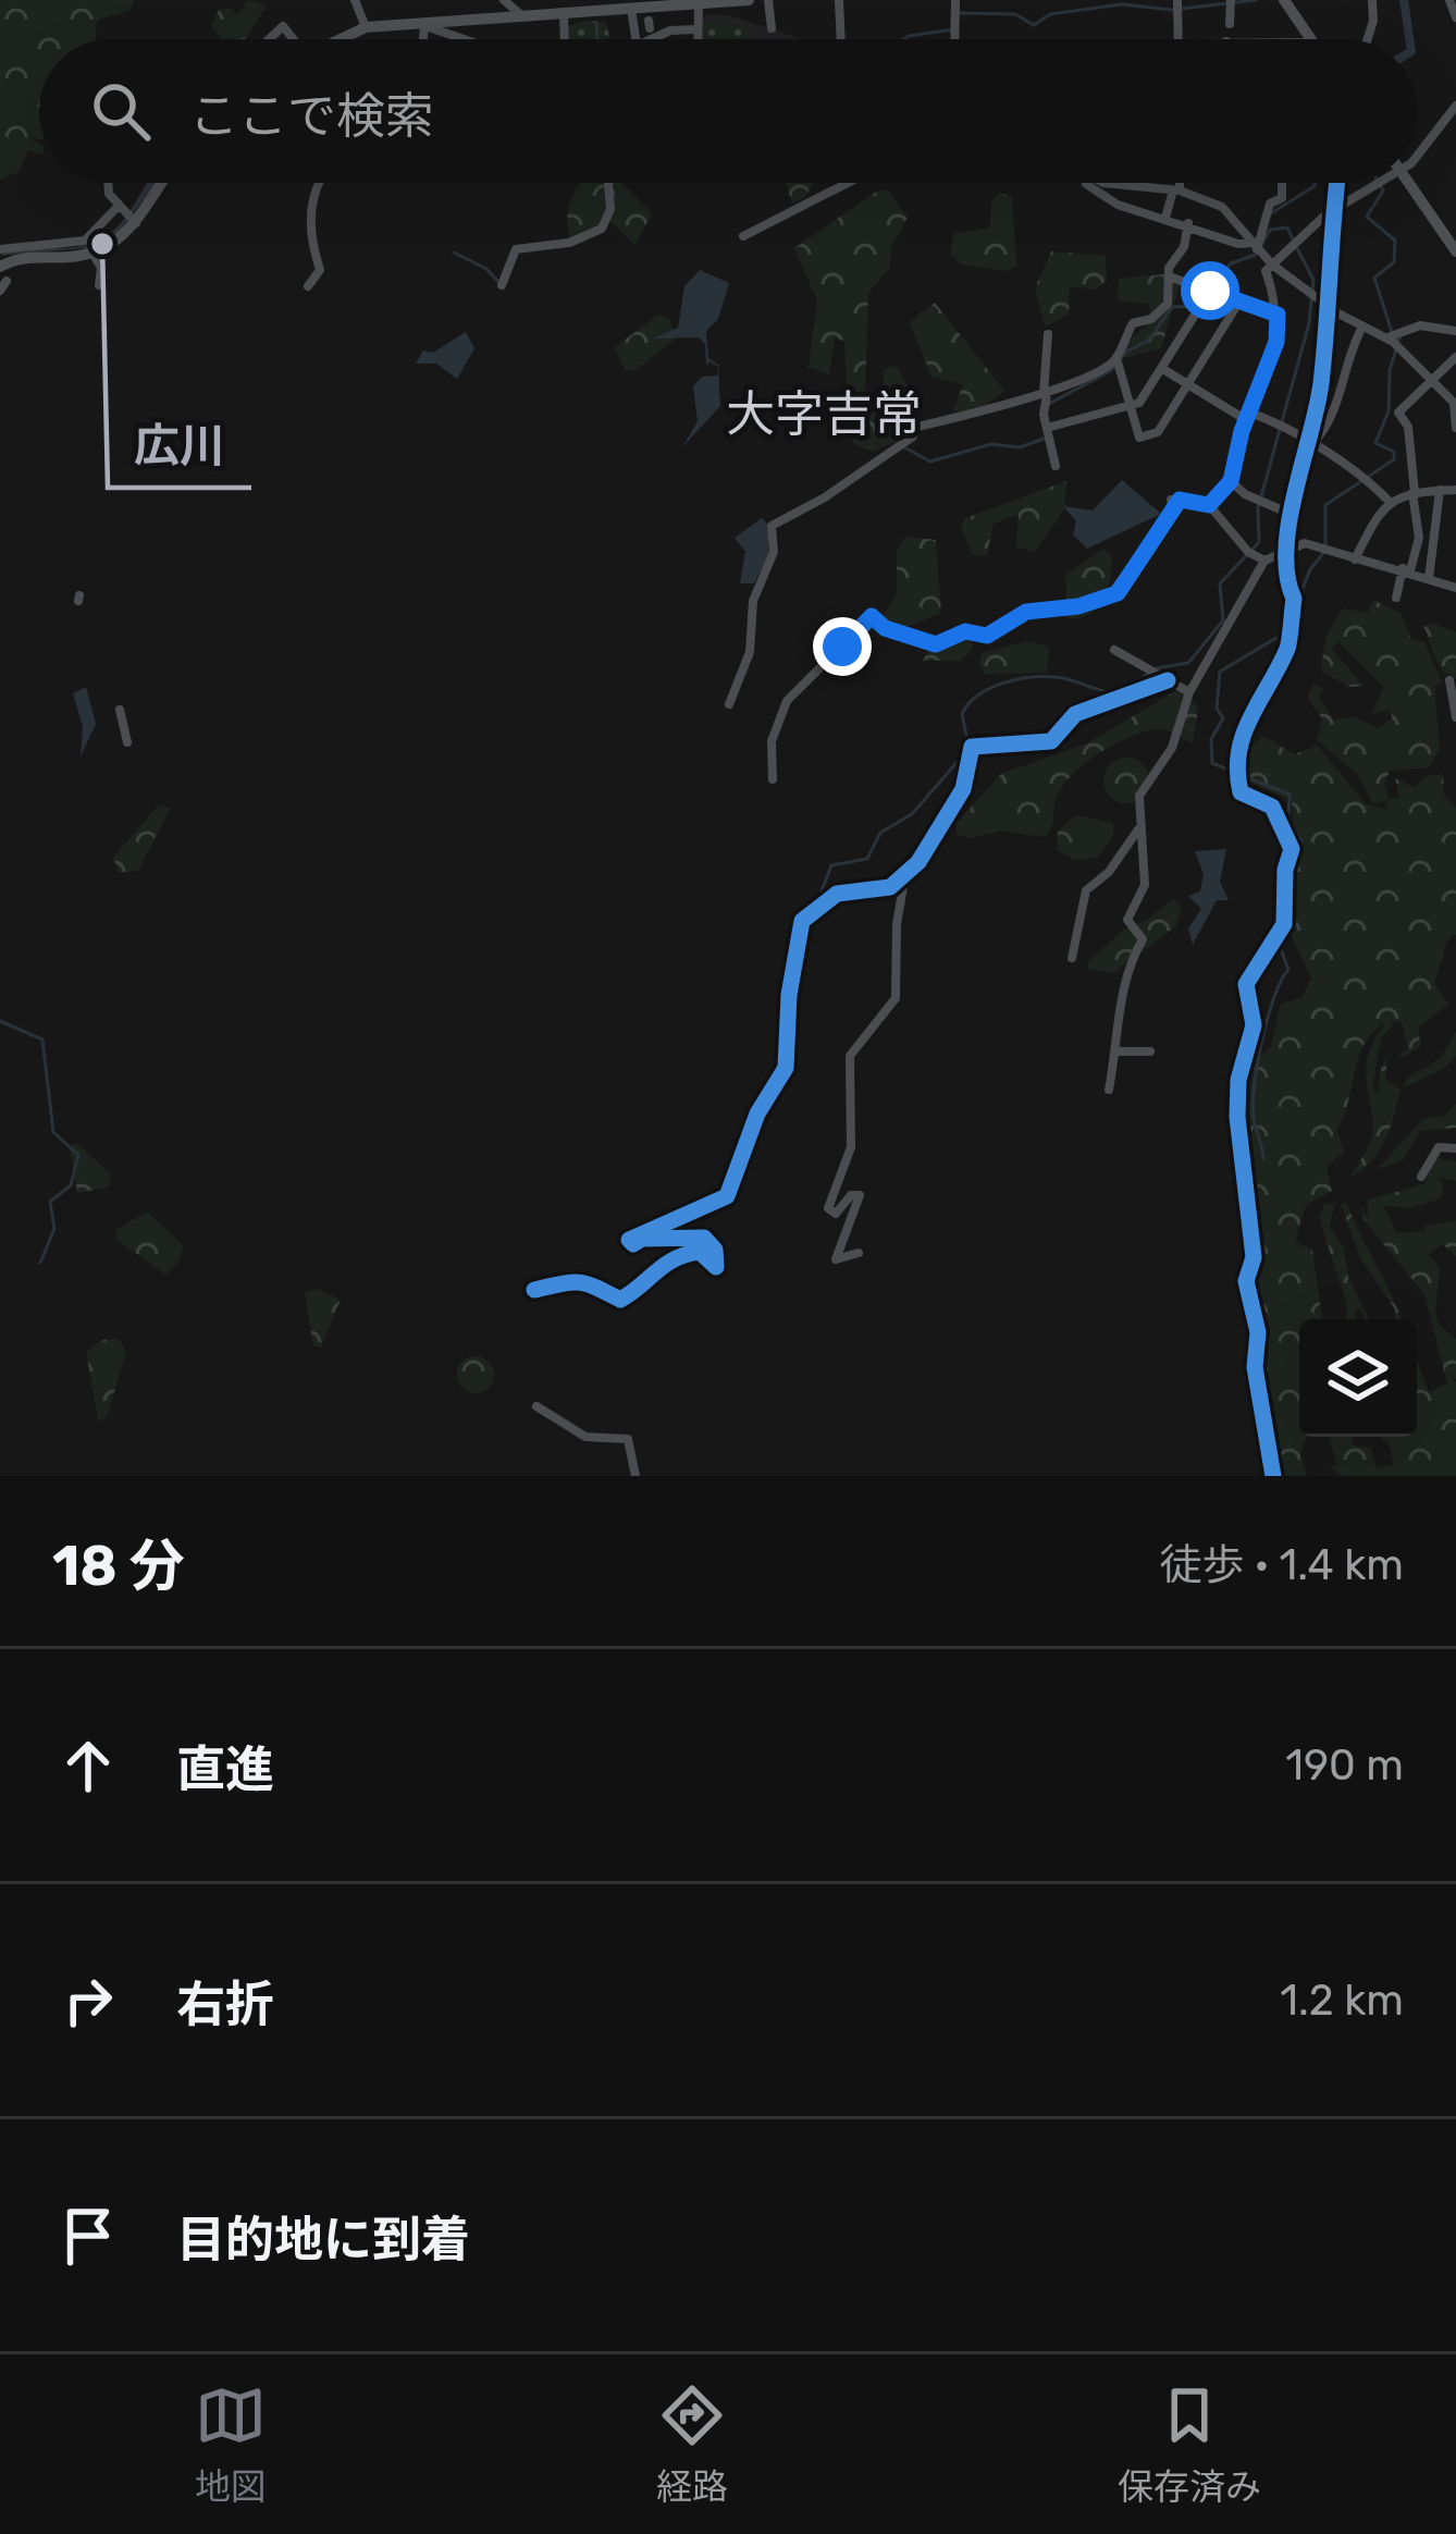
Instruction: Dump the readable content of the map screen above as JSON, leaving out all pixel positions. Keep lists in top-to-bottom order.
{
  "districts": ["大字吉常"],
  "places": ["広川"],
  "page": {
    "search": "ここで検索",
    "heading": ["18 分", "徒歩 · 1.4 km"],
    "list": [
      ["直進", "190 m"],
      ["右折", "1.2 km"],
      "目的地に到着"
    ],
    "nav": ["地図", "経路", "保存済み"]
  }
}
